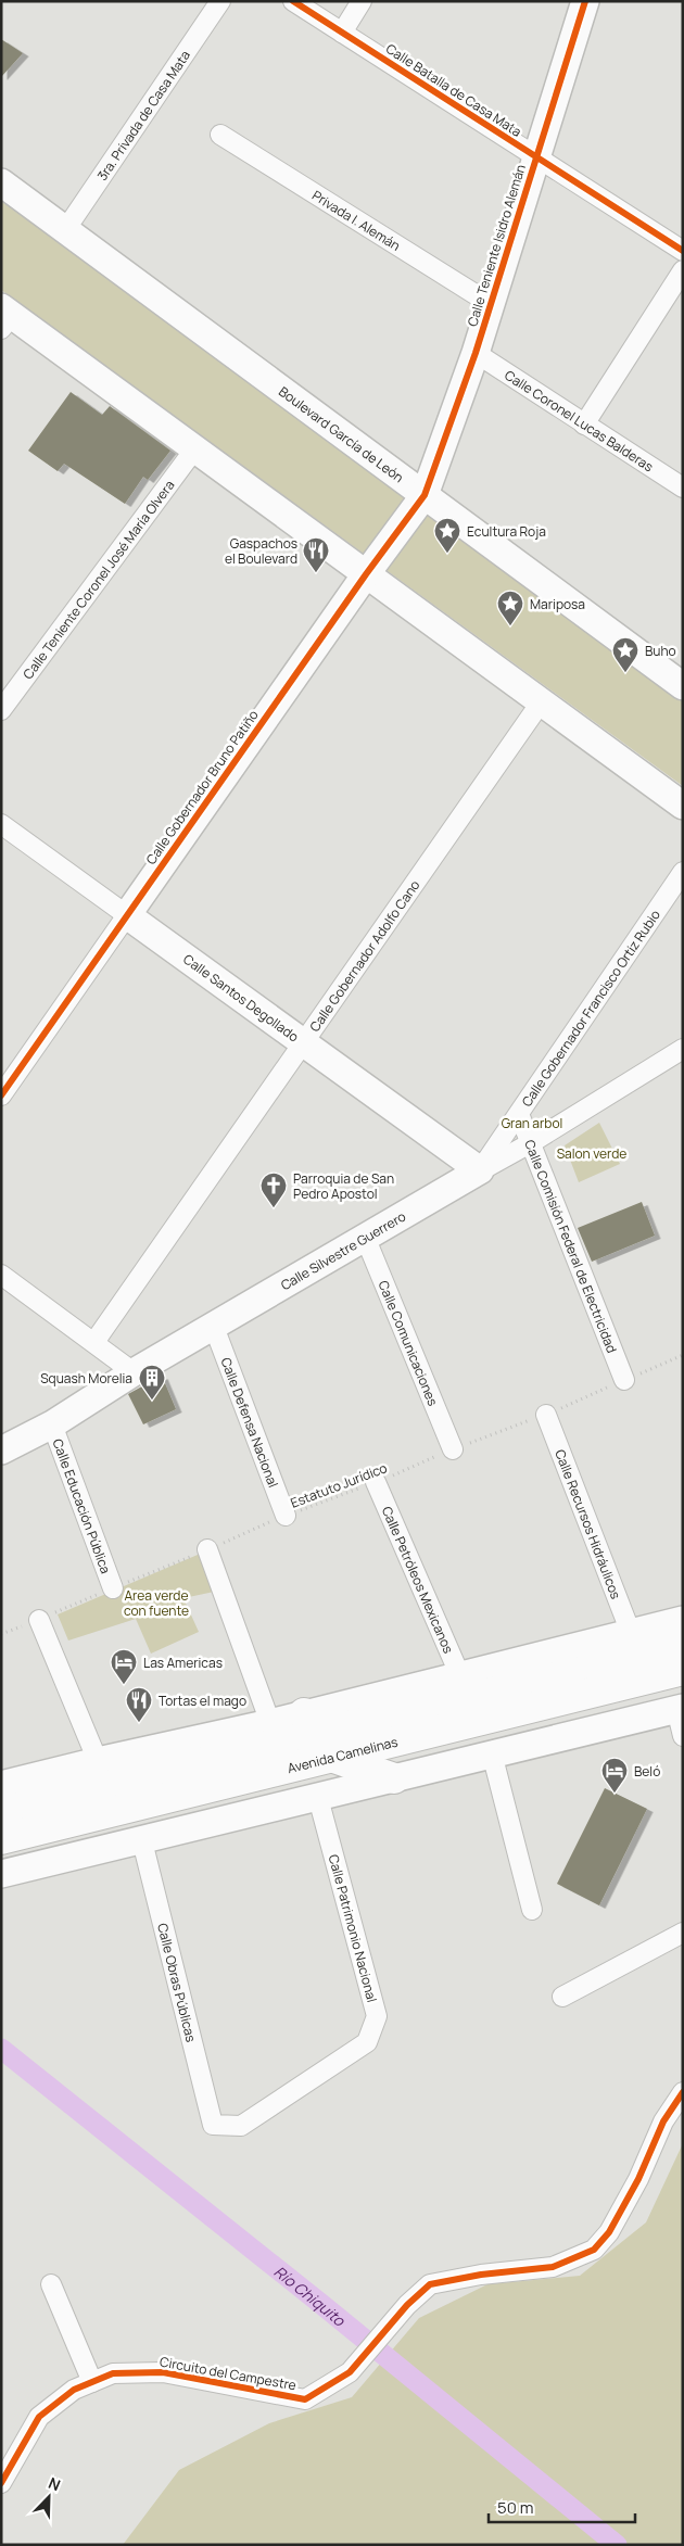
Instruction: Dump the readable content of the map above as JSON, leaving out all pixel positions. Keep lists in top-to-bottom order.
{
  "streets": {
    "highway": ["Avenida Camelinas"],
    "street": [
      "Calle Batalla de Casa Mata",
      "3ra. Privada de Casa Mata",
      "Privada I. Alemán",
      "Calle Teniente Isidro Alemán",
      "Calle Coronel Lucas Balderas",
      "Boulevard García de León",
      "Calle Teniente Coronel José María Olvera",
      "Calle Gobernador Bruno Patiño",
      "Calle Gobernador Adolfo Cano",
      "Calle Santos Degollado",
      "Calle Gobernador Francisco Ortiz Rubio",
      "Calle Comisión Federal de Electricidad",
      "Calle Silvestre Guerrero",
      "Calle Comunicaciones",
      "Calle Defensa Nacional",
      "Calle Educación Pública",
      "Calle Recursos Hidráulicos",
      "Calle Petróleos Mexicanos",
      "Calle Patrimonio Nacional",
      "Calle Obras Públicas",
      "Circuito del Campestre"
    ],
    "path": ["Estatuto Jurídico"]
  },
  "crossings": [
    ["Calle Batalla de Casa Mata", "Calle Teniente Isidro Alemán"],
    ["3ra. Privada de Casa Mata", "Boulevard García de León"],
    ["Privada I. Alemán", "Calle Teniente Isidro Alemán"],
    ["Calle Teniente Isidro Alemán", "Calle Coronel Lucas Balderas"],
    ["Calle Teniente Isidro Alemán", "Boulevard García de León"],
    ["Calle Teniente Isidro Alemán", "Calle Gobernador Bruno Patiño"],
    ["Boulevard García de León", "Calle Gobernador Bruno Patiño"],
    ["Calle Gobernador Bruno Patiño", "Calle Santos Degollado"],
    ["Calle Gobernador Adolfo Cano", "Calle Santos Degollado"],
    ["Calle Santos Degollado", "Calle Gobernador Francisco Ortiz Rubio"],
    ["Calle Santos Degollado", "Calle Silvestre Guerrero"],
    ["Calle Gobernador Francisco Ortiz Rubio", "Calle Comisión Federal de Electricidad"],
    ["Calle Gobernador Francisco Ortiz Rubio", "Calle Silvestre Guerrero"],
    ["Calle Comisión Federal de Electricidad", "Calle Silvestre Guerrero"],
    ["Calle Comisión Federal de Electricidad", "Estatuto Jurídico"],
    ["Calle Silvestre Guerrero", "Calle Comunicaciones"],
    ["Calle Silvestre Guerrero", "Calle Defensa Nacional"],
    ["Calle Silvestre Guerrero", "Calle Educación Pública"],
    ["Calle Comunicaciones", "Estatuto Jurídico"],
    ["Calle Defensa Nacional", "Estatuto Jurídico"],
    ["Estatuto Jurídico", "Calle Educación Pública"],
    ["Estatuto Jurídico", "Calle Recursos Hidráulicos"],
    ["Estatuto Jurídico", "Calle Petróleos Mexicanos"],
    ["Calle Patrimonio Nacional", "Calle Obras Públicas"]
  ],
  "water": ["Río Chiquito"],
  "parks": ["Gran arbol", "Salon verde", "Area verde con fuente"],
  "places": {
    "place": ["Ecultura Roja", "Mariposa", "Buho"],
    "restaurant": ["Gaspachos el Boulevard", "Tortas el mago"],
    "church": ["Parroquia de San Pedro Apostol"],
    "building": ["Squash Morelia"],
    "hotel": ["Las Americas", "Beló"]
  },
  "scale_bar": "50 m",
  "north": "top right"
}
